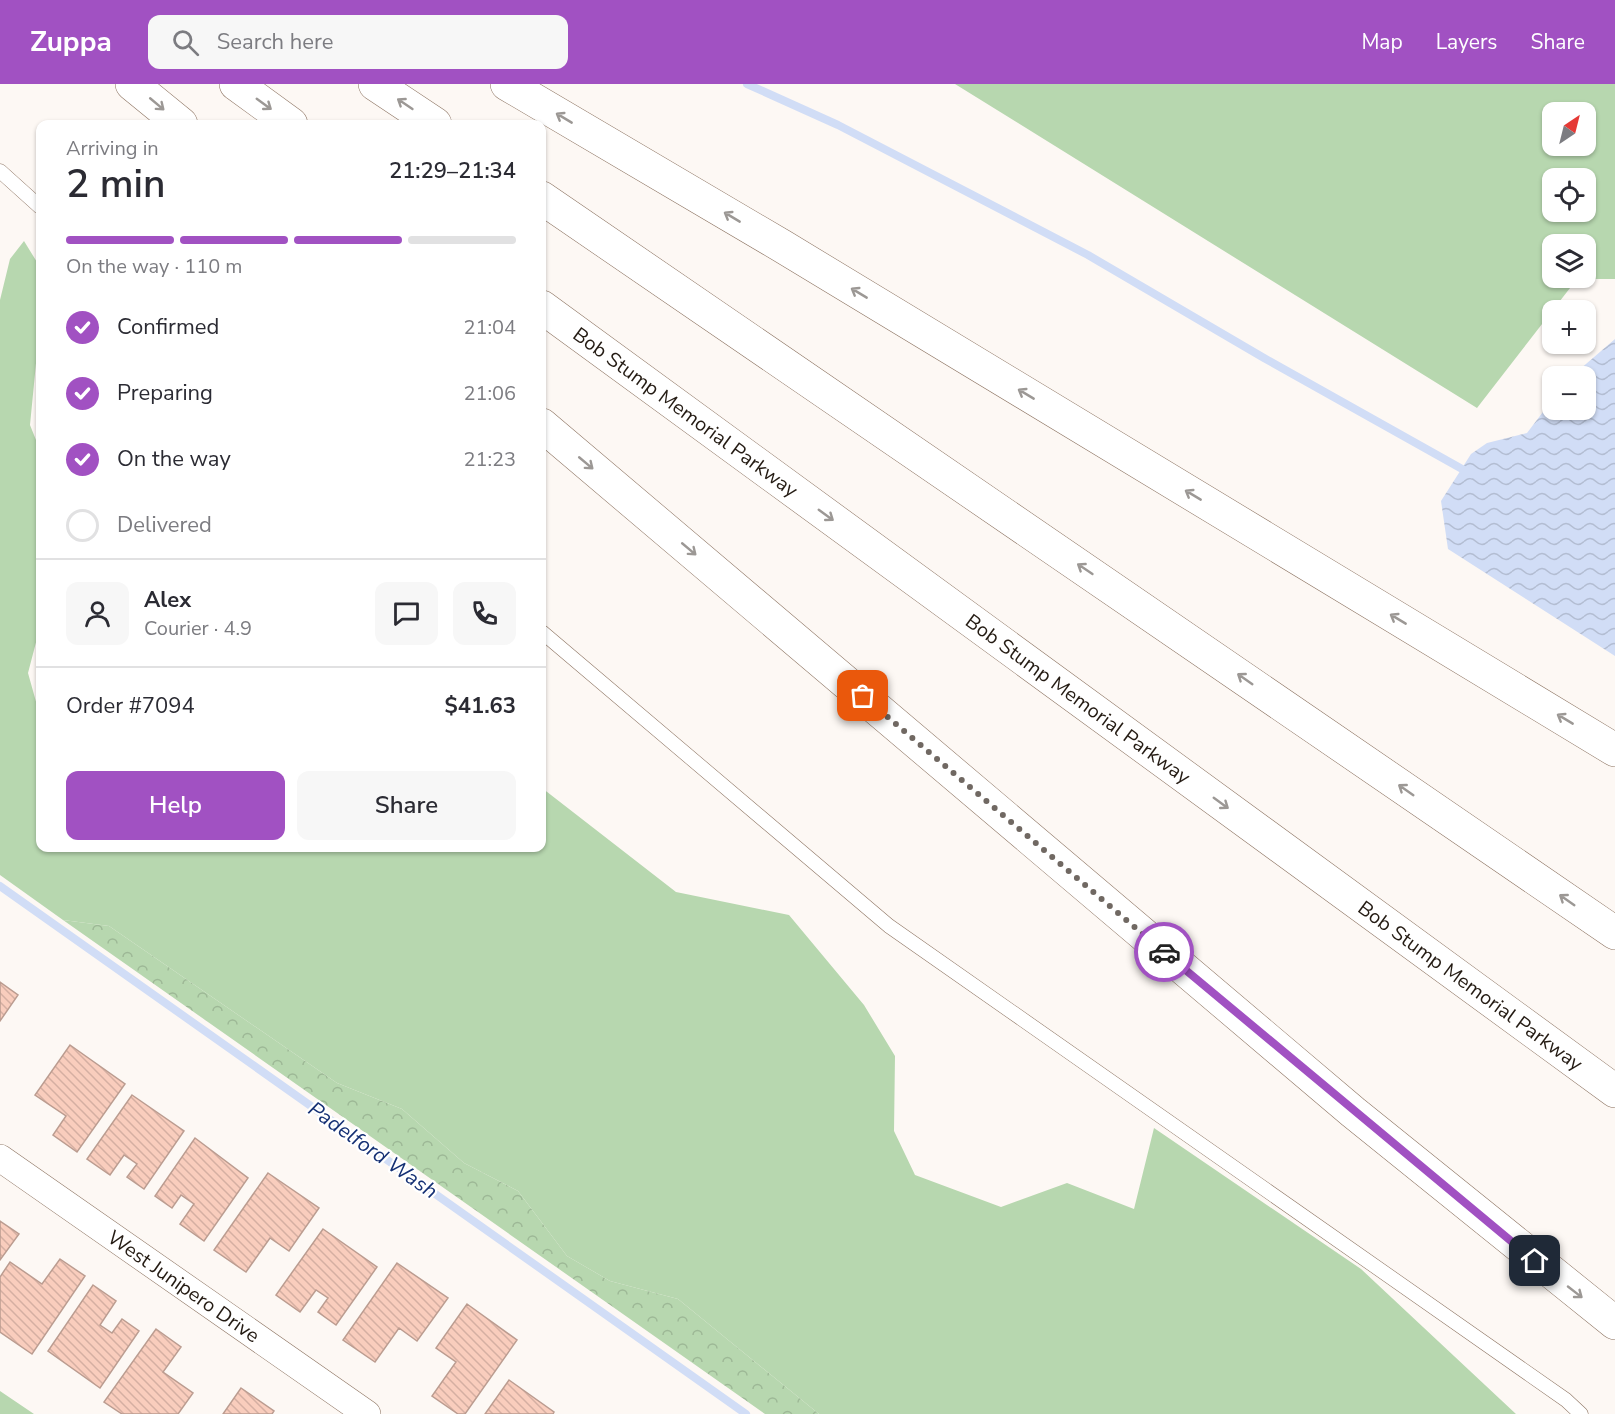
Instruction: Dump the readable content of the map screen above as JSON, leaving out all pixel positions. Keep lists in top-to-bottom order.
{
  "streets": {
    "highway": ["Bob Stump Memorial Parkway"],
    "street": ["West Junipero Drive"]
  },
  "water": ["Padelford Wash"],
  "north": "top right",
  "page": {
    "header": "Zuppa",
    "search": "Search here",
    "nav": ["Map", "Layers", "Share"],
    "map_buttons": ["+", "−"],
    "heading": ["2 min", "Arriving in", "21:29–21:34"],
    "panel": [
      "Alex",
      "Courier · 4.9",
      "Order #7094",
      "$41.63"
    ],
    "bar": "On the way · 110 m",
    "list": [
      ["Confirmed", "21:04"],
      ["Preparing", "21:06"],
      ["On the way", "21:23"],
      "Delivered"
    ],
    "buttons": ["Help", "Share"]
  }
}
